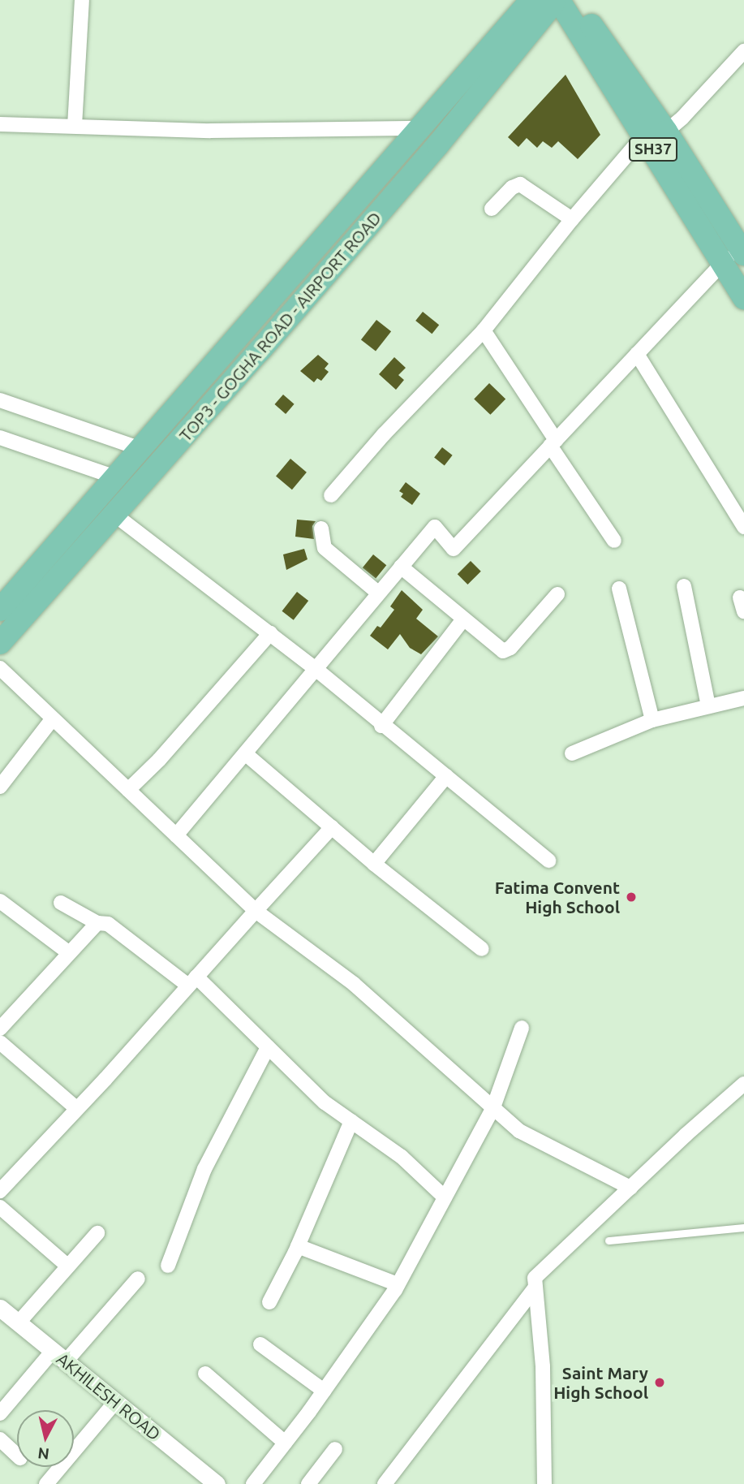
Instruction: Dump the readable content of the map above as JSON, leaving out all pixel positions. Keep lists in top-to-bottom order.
{
  "streets": {
    "main road": ["SH37", "TOP3 - GOGHA ROAD - AIRPORT ROAD"],
    "street": ["AKHILESH ROAD"]
  },
  "crossings": [
    ["SH37", "TOP3 - GOGHA ROAD - AIRPORT ROAD"]
  ],
  "places": ["Fatima Convent High School", "Saint Mary High School"],
  "north": "bottom"
}
